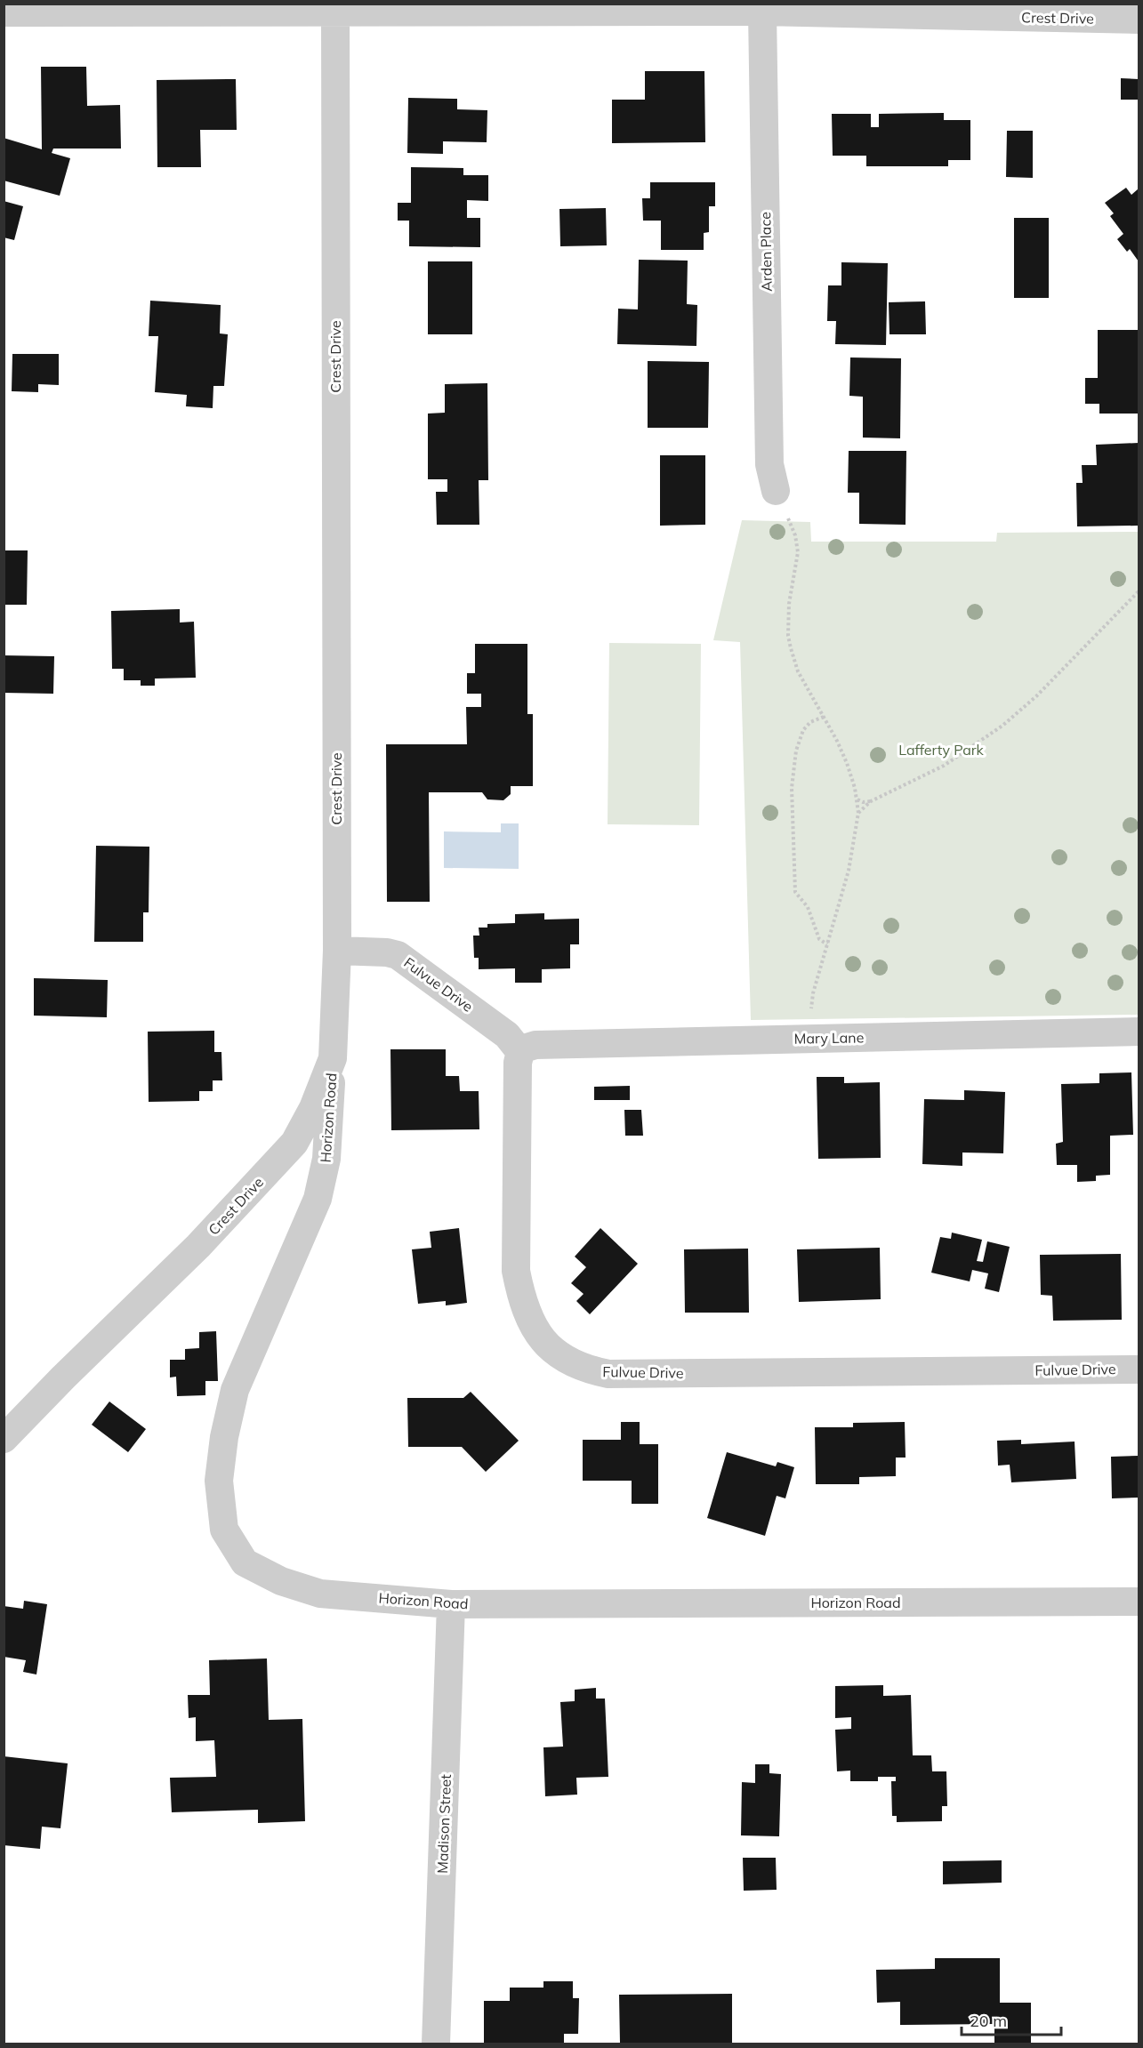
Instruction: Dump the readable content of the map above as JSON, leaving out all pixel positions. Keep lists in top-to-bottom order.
{
  "streets": {
    "street": [
      "Crest Drive",
      "Arden Place",
      "Fulvue Drive",
      "Mary Lane",
      "Horizon Road",
      "Madison Street"
    ]
  },
  "crossings": [
    ["Crest Drive", "Arden Place"],
    ["Crest Drive", "Fulvue Drive"],
    ["Crest Drive", "Horizon Road"],
    ["Fulvue Drive", "Mary Lane"],
    ["Horizon Road", "Madison Street"]
  ],
  "parks": ["Lafferty Park"],
  "scale_bar": "20 m"
}
